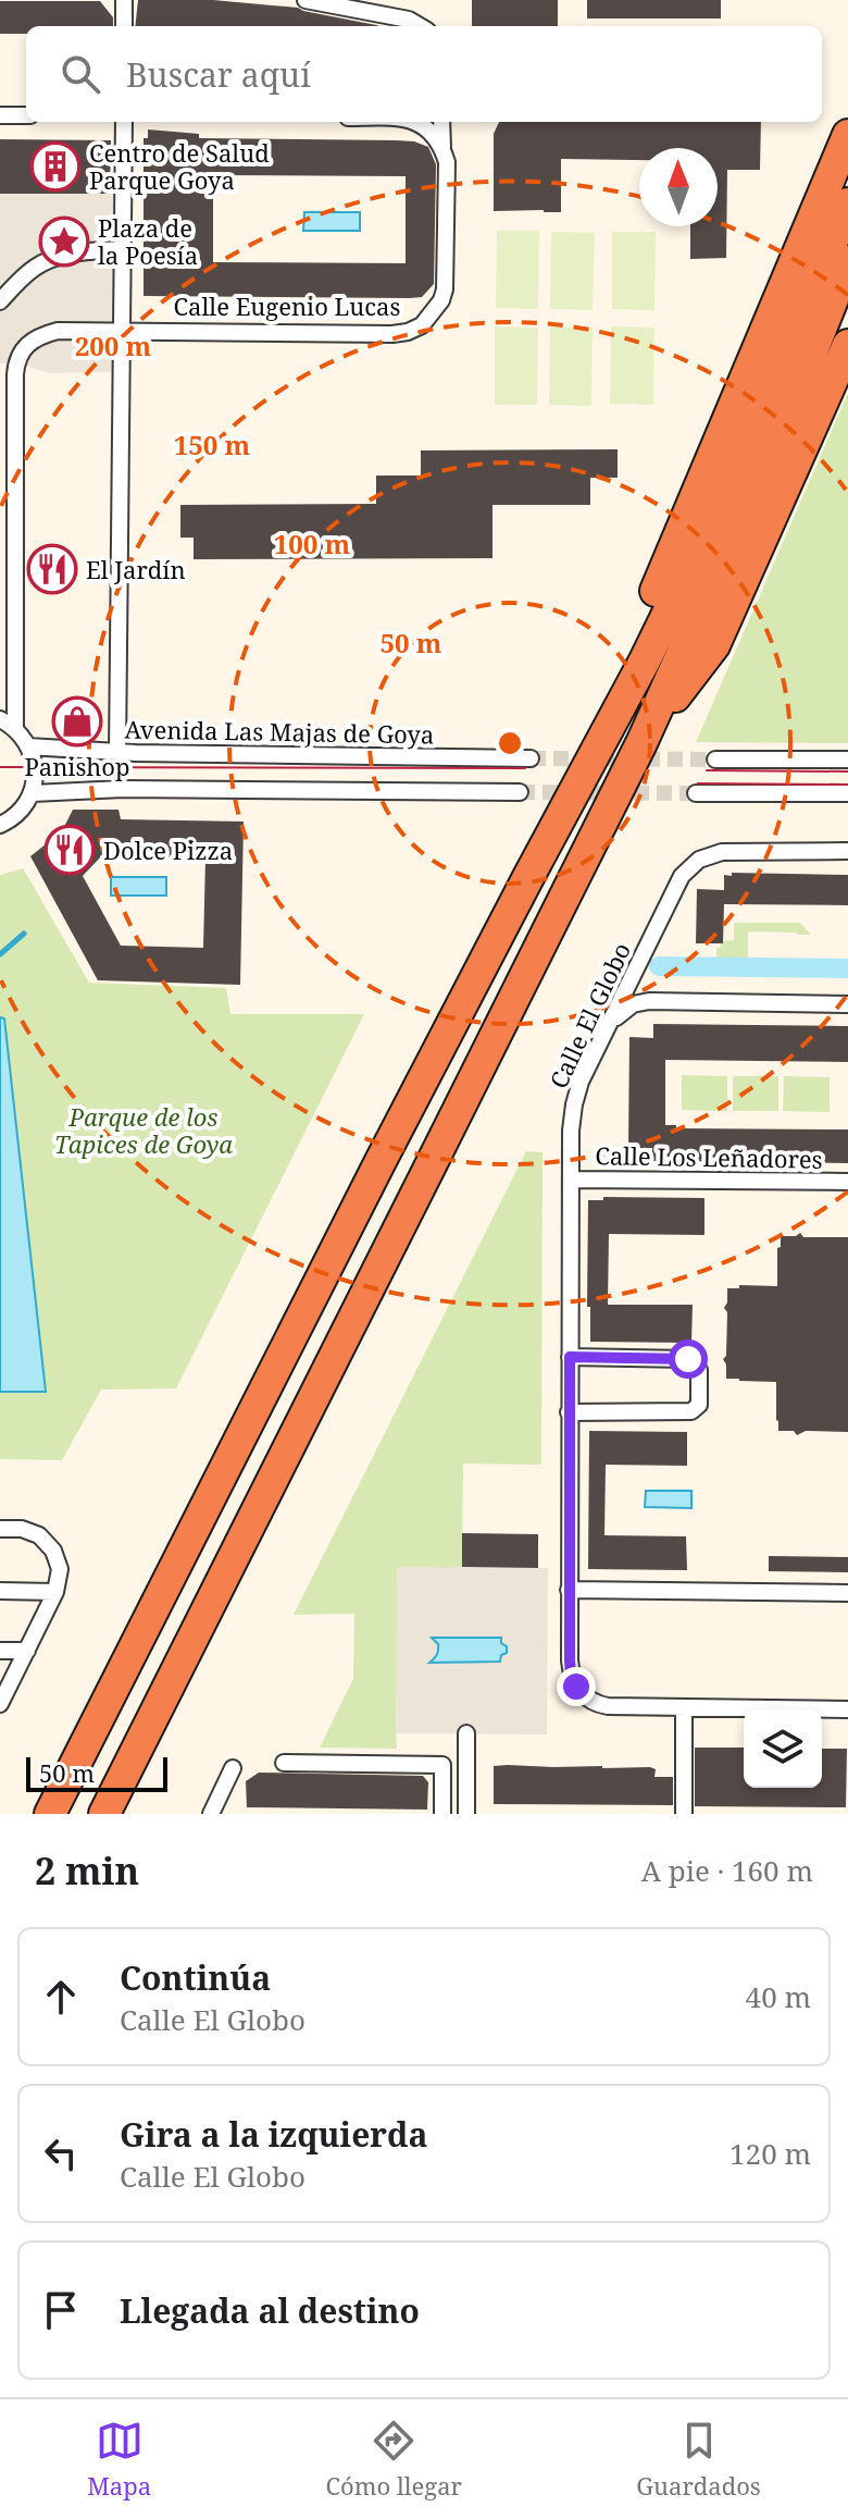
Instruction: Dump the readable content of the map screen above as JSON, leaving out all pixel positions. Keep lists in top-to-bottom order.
{
  "streets": {
    "street": [
      "Calle Eugenio Lucas",
      "Avenida Las Majas de Goya",
      "Calle El Globo",
      "Calle Los Leñadores"
    ]
  },
  "crossings": [
    ["Calle El Globo", "Calle Los Leñadores"]
  ],
  "parks": ["Parque de los Tapices de Goya"],
  "places": {
    "building": ["Centro de Salud Parque Goya"],
    "place": ["Plaza de la Poesía"],
    "restaurant": ["El Jardín", "Dolce Pizza"],
    "shop": ["Panishop"]
  },
  "scale_bar": "50 m",
  "north": "top",
  "page": {
    "search": "Buscar aquí",
    "scale": "50 m",
    "heading": ["2 min", "A pie · 160 m"],
    "list": [
      ["Continúa", "Calle El Globo", "40 m"],
      ["Gira a la izquierda", "Calle El Globo", "120 m"],
      "Llegada al destino"
    ],
    "nav": ["Mapa", "Cómo llegar", "Guardados"]
  },
  "rings": [
    "200 m",
    "150 m",
    "100 m",
    "50 m"
  ]
}
